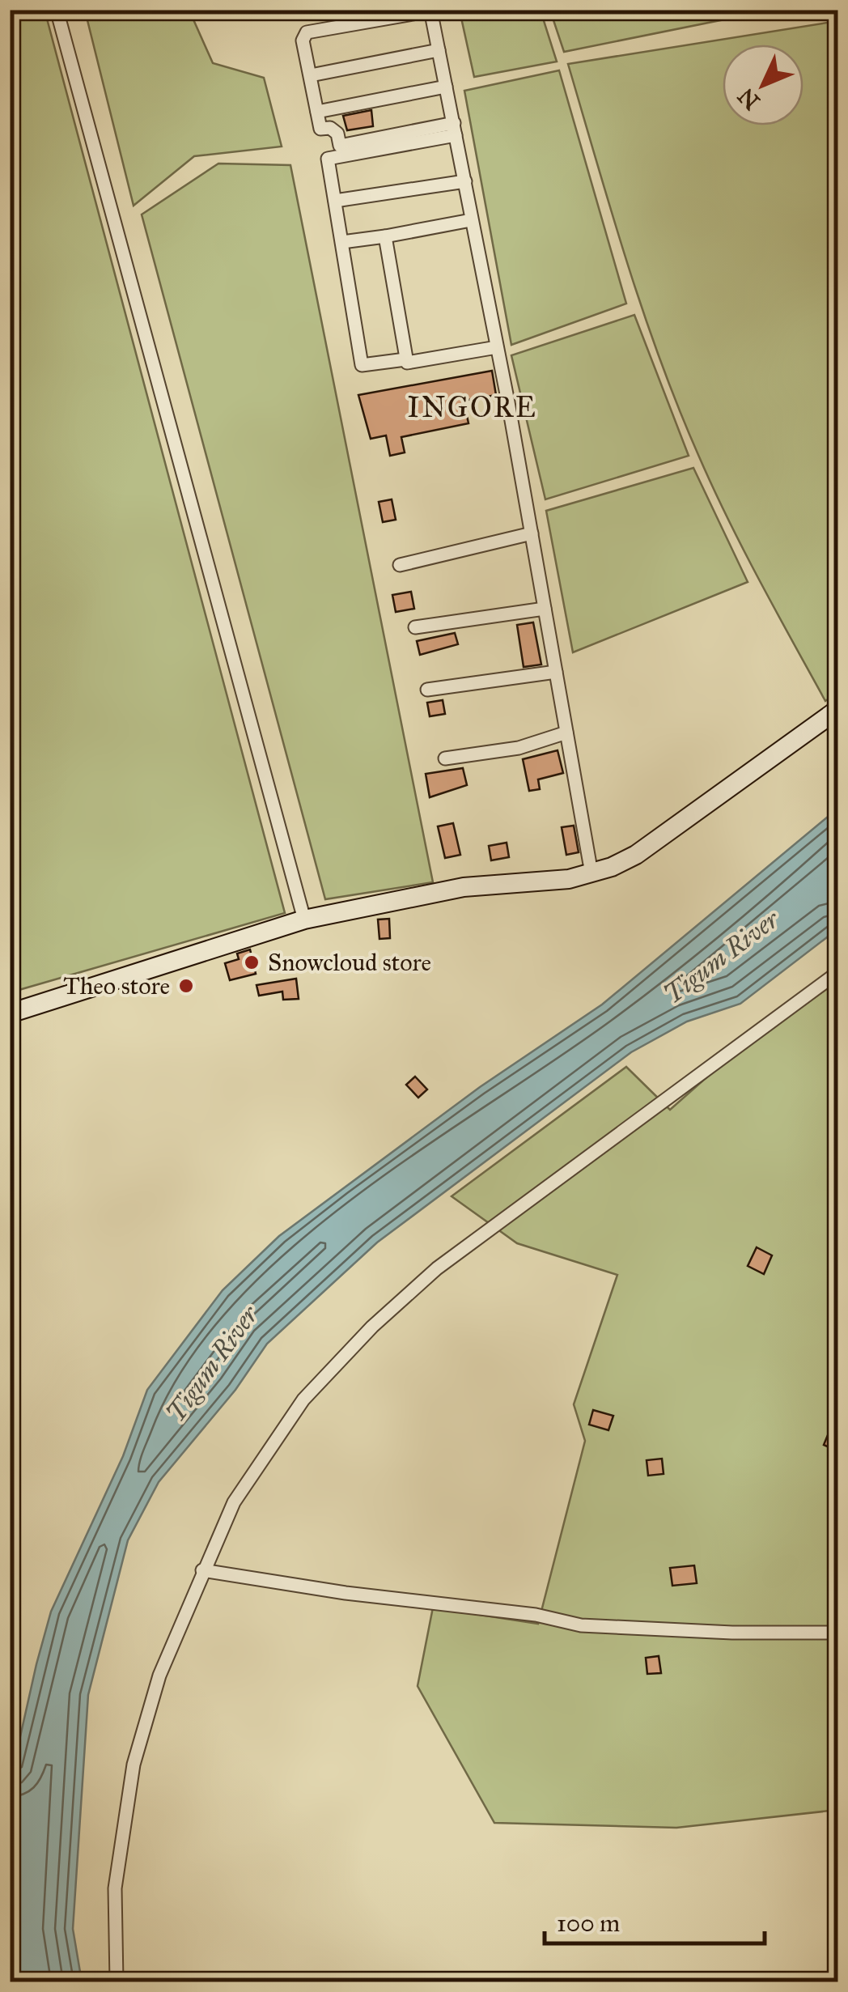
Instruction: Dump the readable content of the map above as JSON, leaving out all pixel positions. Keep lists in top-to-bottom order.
{
  "districts": ["INGORE"],
  "water": ["Tigum River"],
  "places": ["Snowcloud store", "Theo store"],
  "scale_bar": "100 m",
  "north": "bottom left"
}
